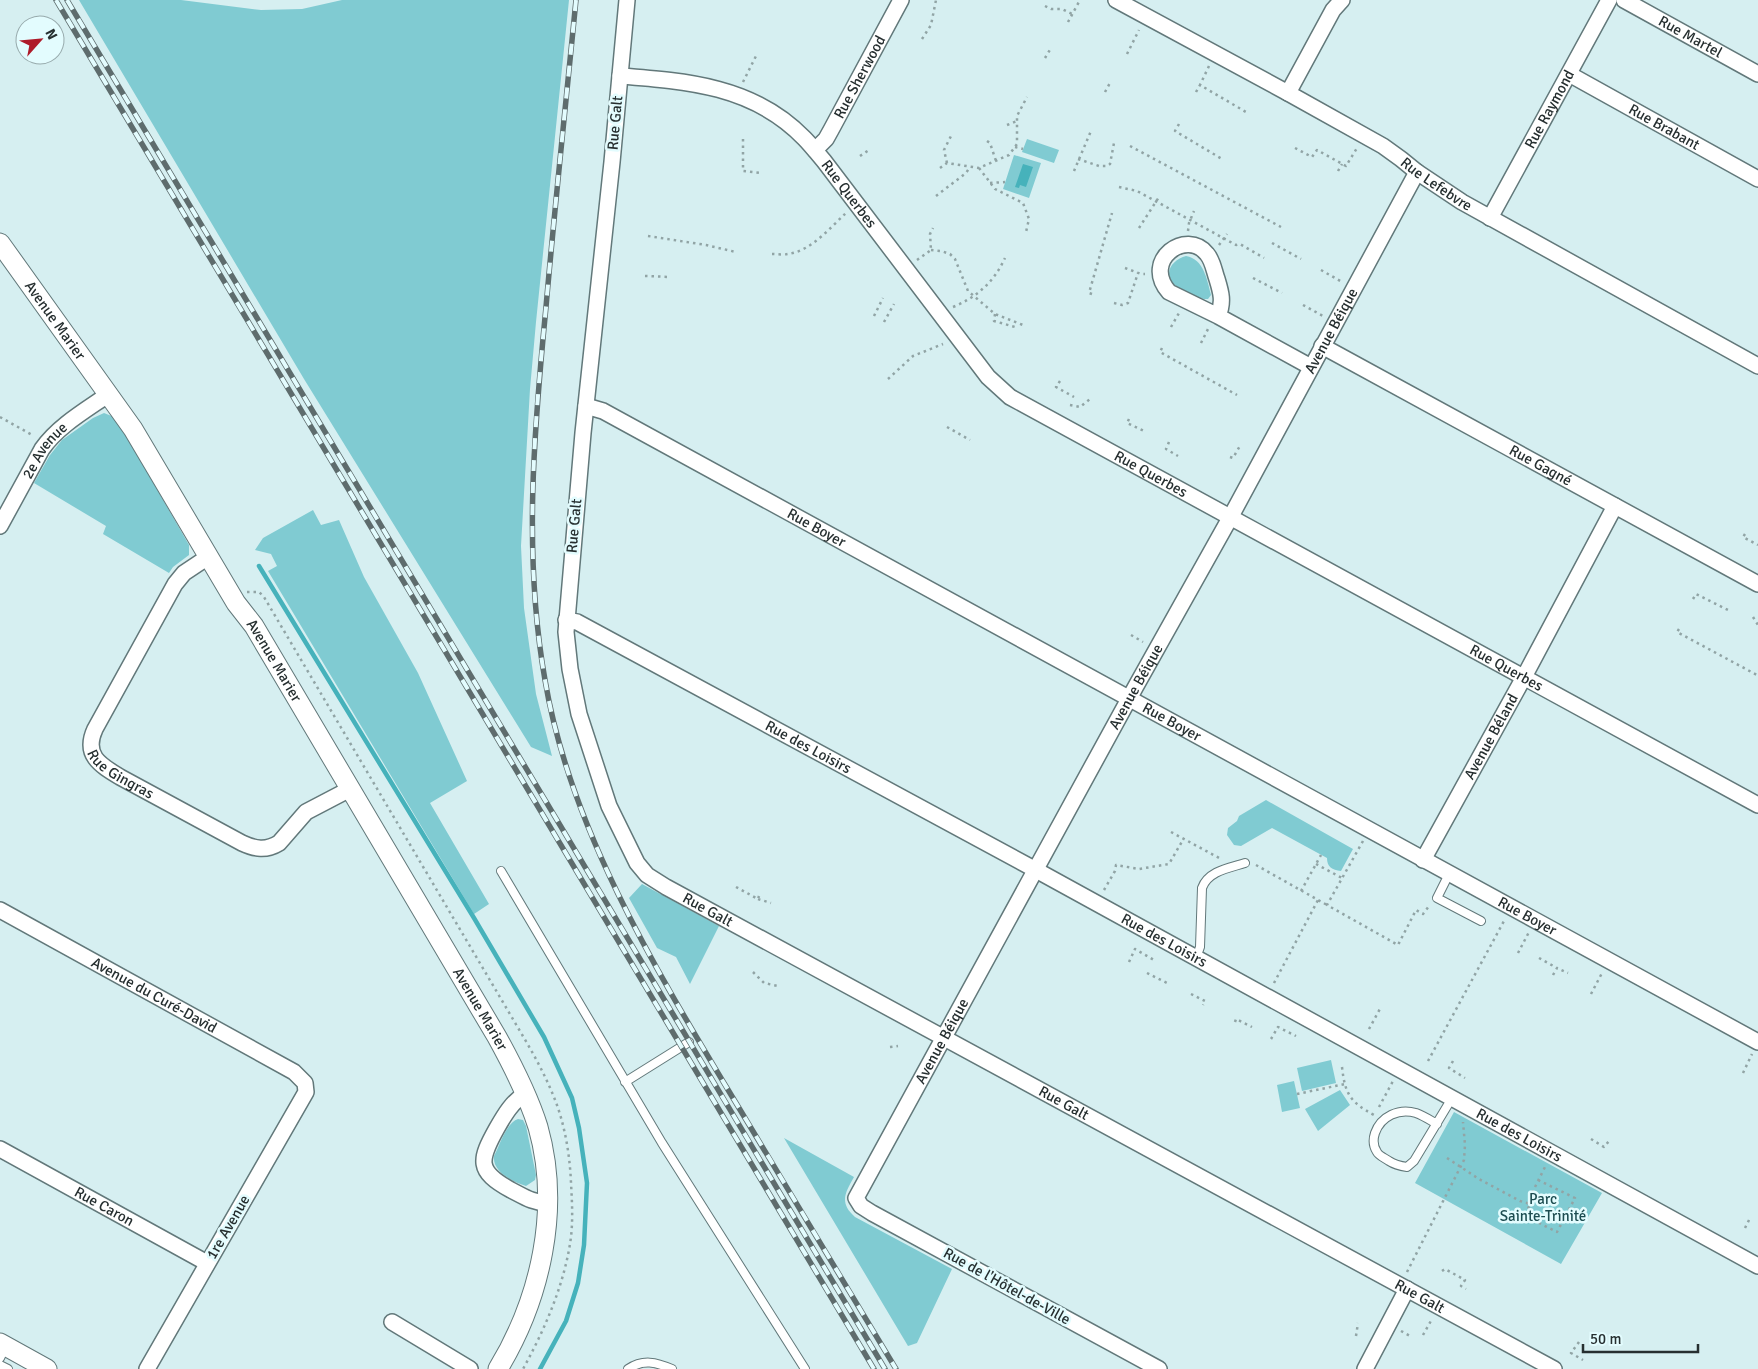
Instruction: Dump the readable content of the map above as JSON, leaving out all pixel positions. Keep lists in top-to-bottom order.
{
  "streets": {
    "street": [
      "Rue Martel",
      "Rue Sherwood",
      "Rue Raymond",
      "Rue Galt",
      "Rue Brabant",
      "Rue Lefebvre",
      "Rue Querbes",
      "Avenue Marier",
      "Avenue Béique",
      "2e Avenue",
      "Rue Gagné",
      "Rue Boyer",
      "Avenue Béland",
      "Rue des Loisirs",
      "Rue Gingras",
      "Avenue du Curé-David",
      "Rue Caron",
      "1re Avenue",
      "Rue de l'Hôtel-de-Ville"
    ]
  },
  "crossings": [
    ["Rue Sherwood", "Rue Querbes"],
    ["Rue Raymond", "Rue Brabant"],
    ["Rue Raymond", "Rue Lefebvre"],
    ["Rue Galt", "Rue Querbes"],
    ["Rue Galt", "Avenue Béique"],
    ["Rue Galt", "Rue Boyer"],
    ["Rue Galt", "Rue des Loisirs"],
    ["Rue Lefebvre", "Avenue Béique"],
    ["Rue Querbes", "Avenue Béique"],
    ["Rue Querbes", "Avenue Béland"],
    ["Avenue Marier", "2e Avenue"],
    ["Avenue Marier", "Rue Gingras"],
    ["Avenue Béique", "Rue Gagné"],
    ["Avenue Béique", "Rue Boyer"],
    ["Avenue Béique", "Rue des Loisirs"],
    ["Avenue Béique", "Rue de l'Hôtel-de-Ville"],
    ["Rue Gagné", "Avenue Béland"],
    ["Rue Boyer", "Avenue Béland"],
    ["Avenue du Curé-David", "1re Avenue"],
    ["Rue Caron", "1re Avenue"]
  ],
  "parks": ["Parc Sainte-Trinité"],
  "scale_bar": "50 m",
  "north": "top right"
}
